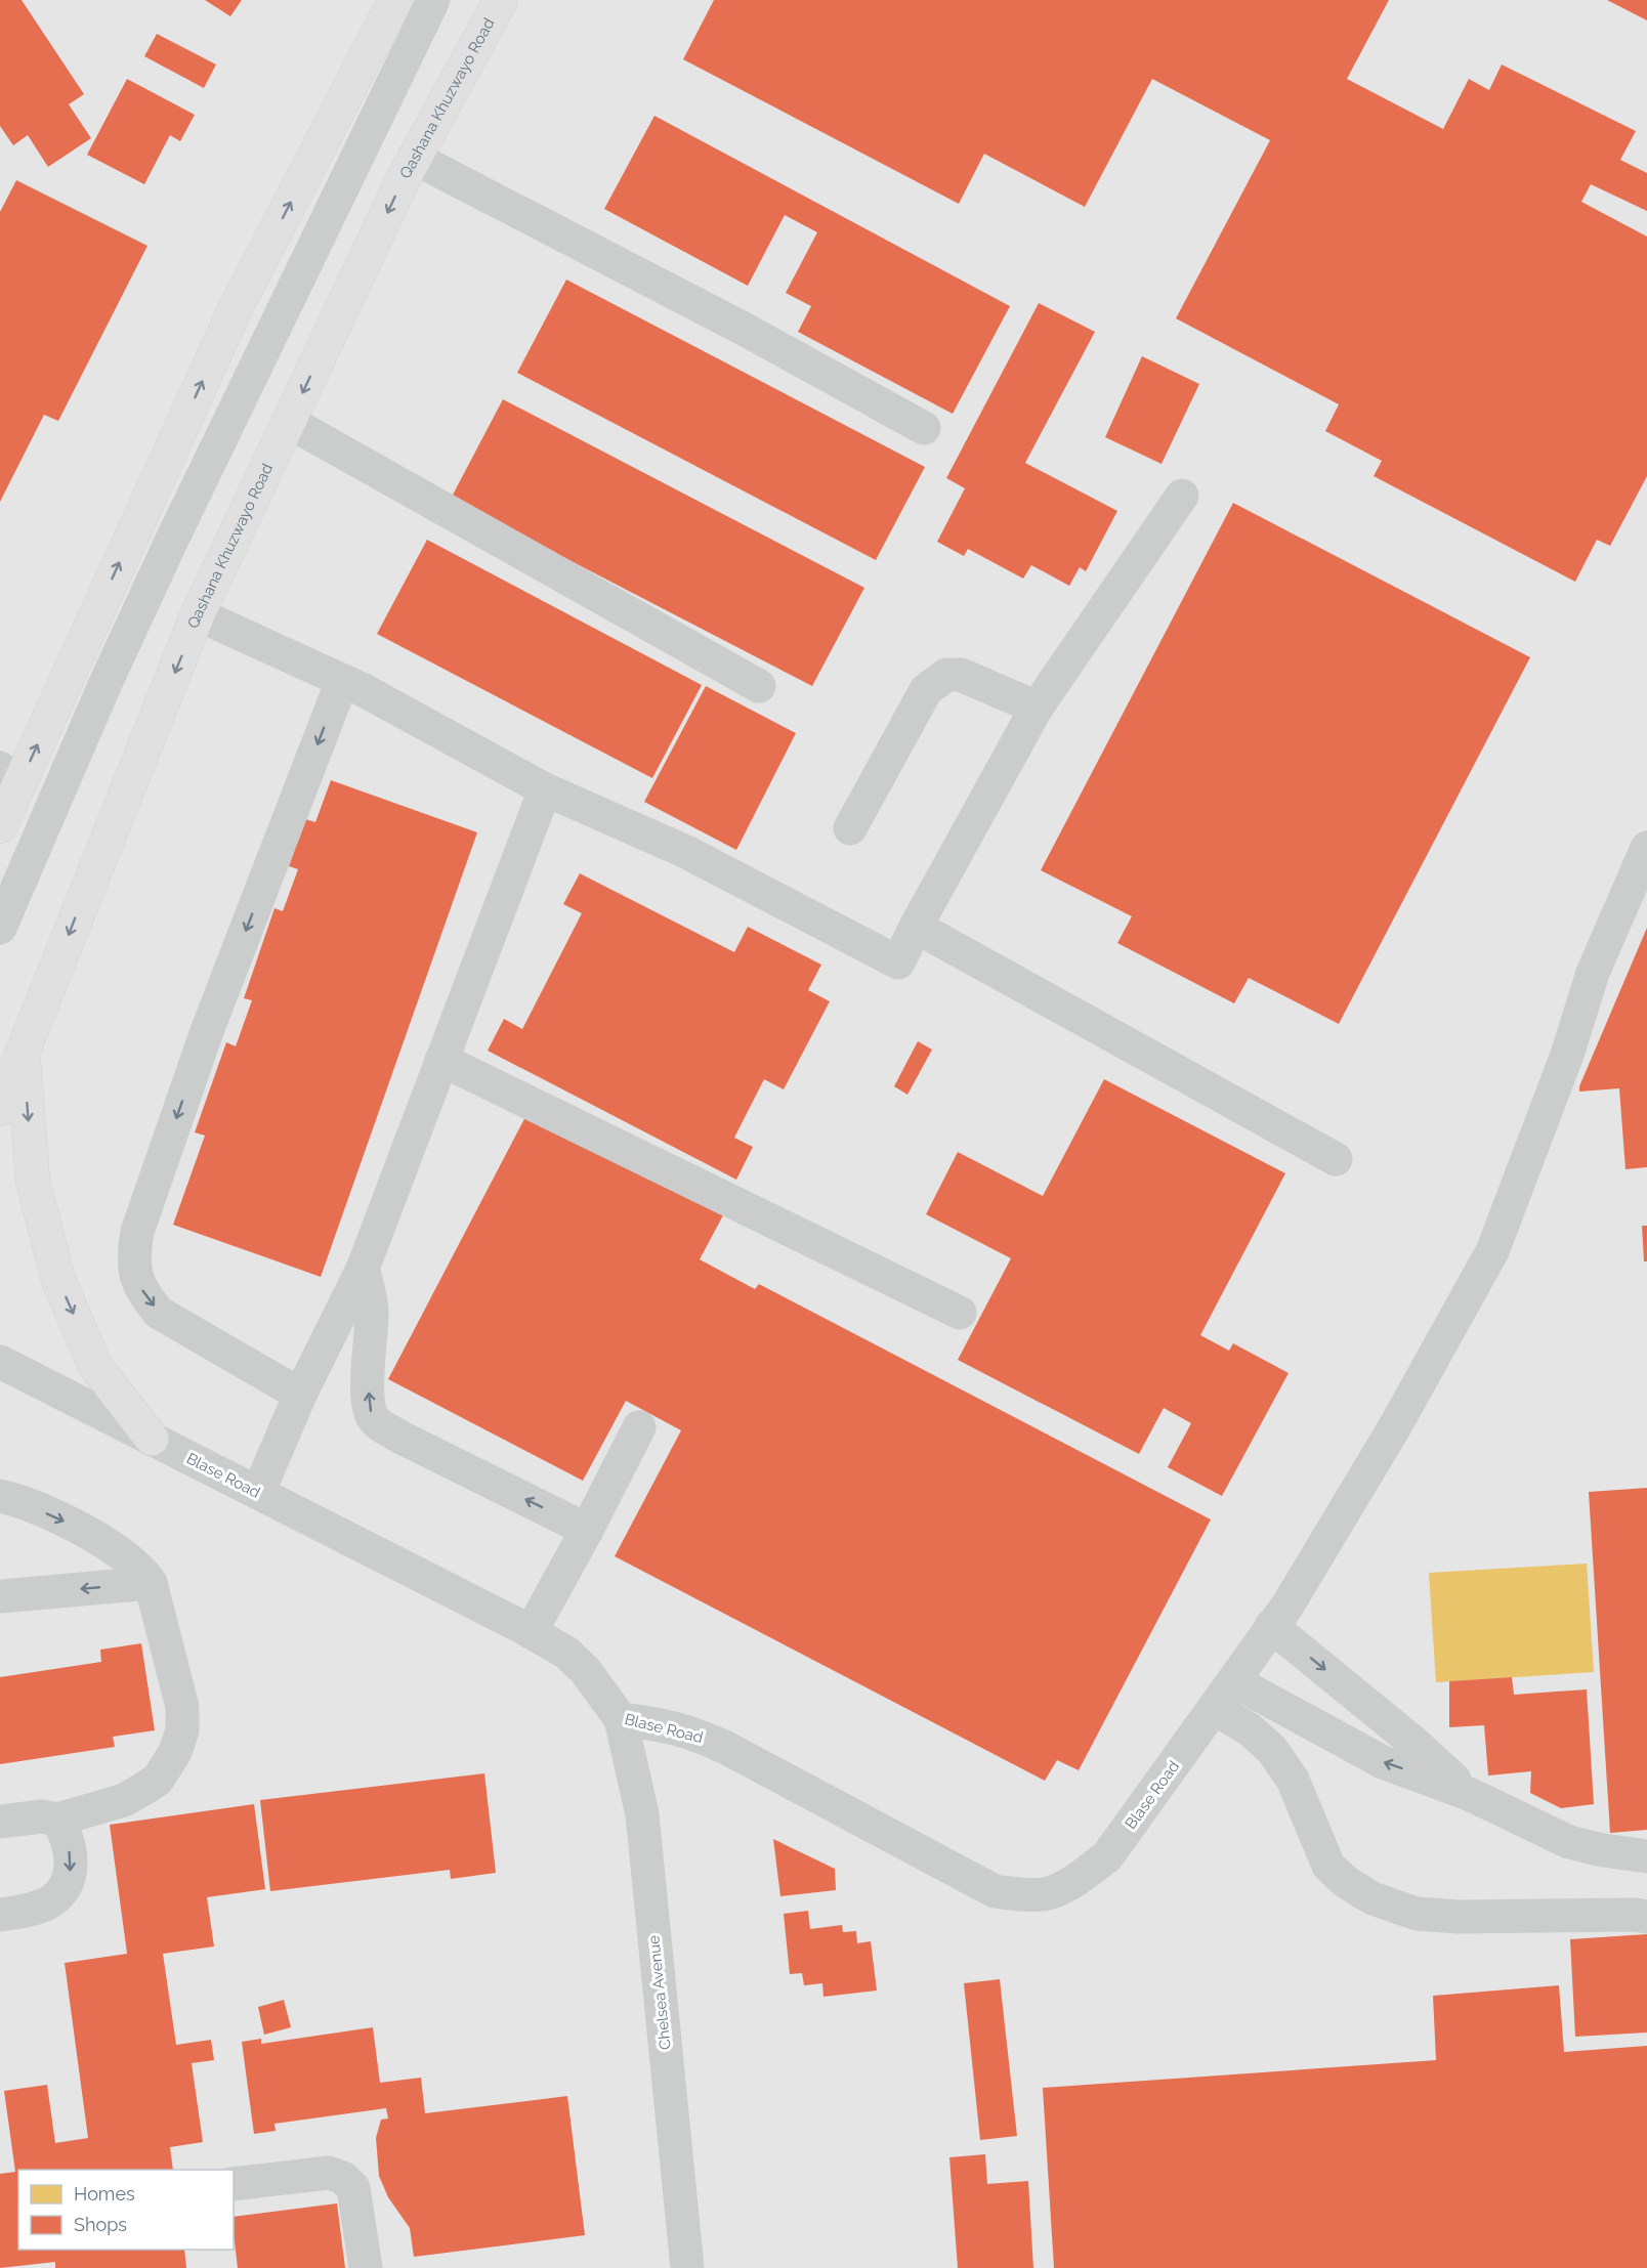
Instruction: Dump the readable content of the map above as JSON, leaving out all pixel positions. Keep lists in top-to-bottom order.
{
  "streets": {
    "main road": ["Qashana Khuzwayo Road"],
    "lane": ["Blase Road", "Chelsea Avenue"]
  },
  "crossings": [
    ["Blase Road", "Chelsea Avenue"]
  ],
  "legend": ["Homes", "Shops"]
}
